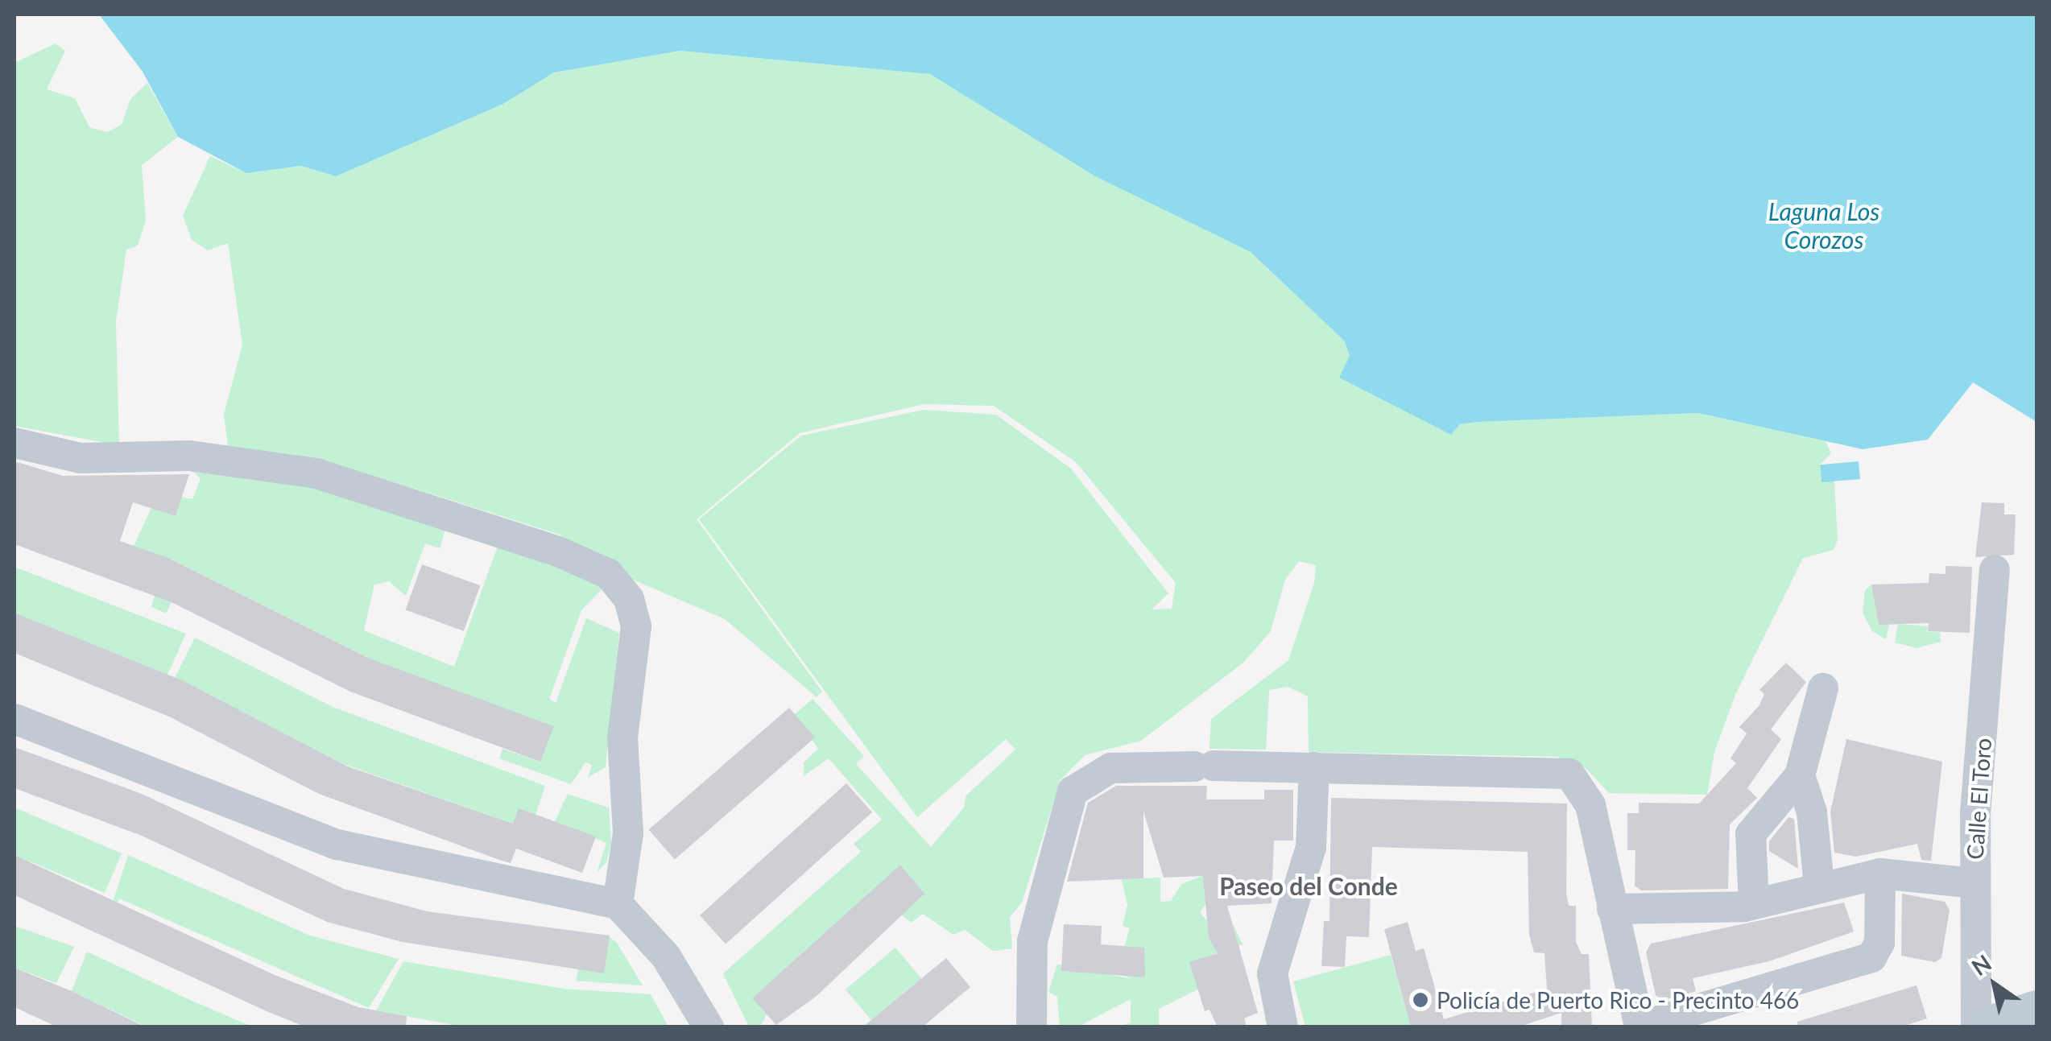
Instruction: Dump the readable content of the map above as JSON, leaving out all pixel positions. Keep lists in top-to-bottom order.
{
  "streets": {
    "street": ["Calle El Toro"]
  },
  "districts": ["Paseo del Conde"],
  "water": ["Laguna Los Corozos"],
  "places": ["Policía de Puerto Rico - Precinto 466"],
  "north": "top left"
}
